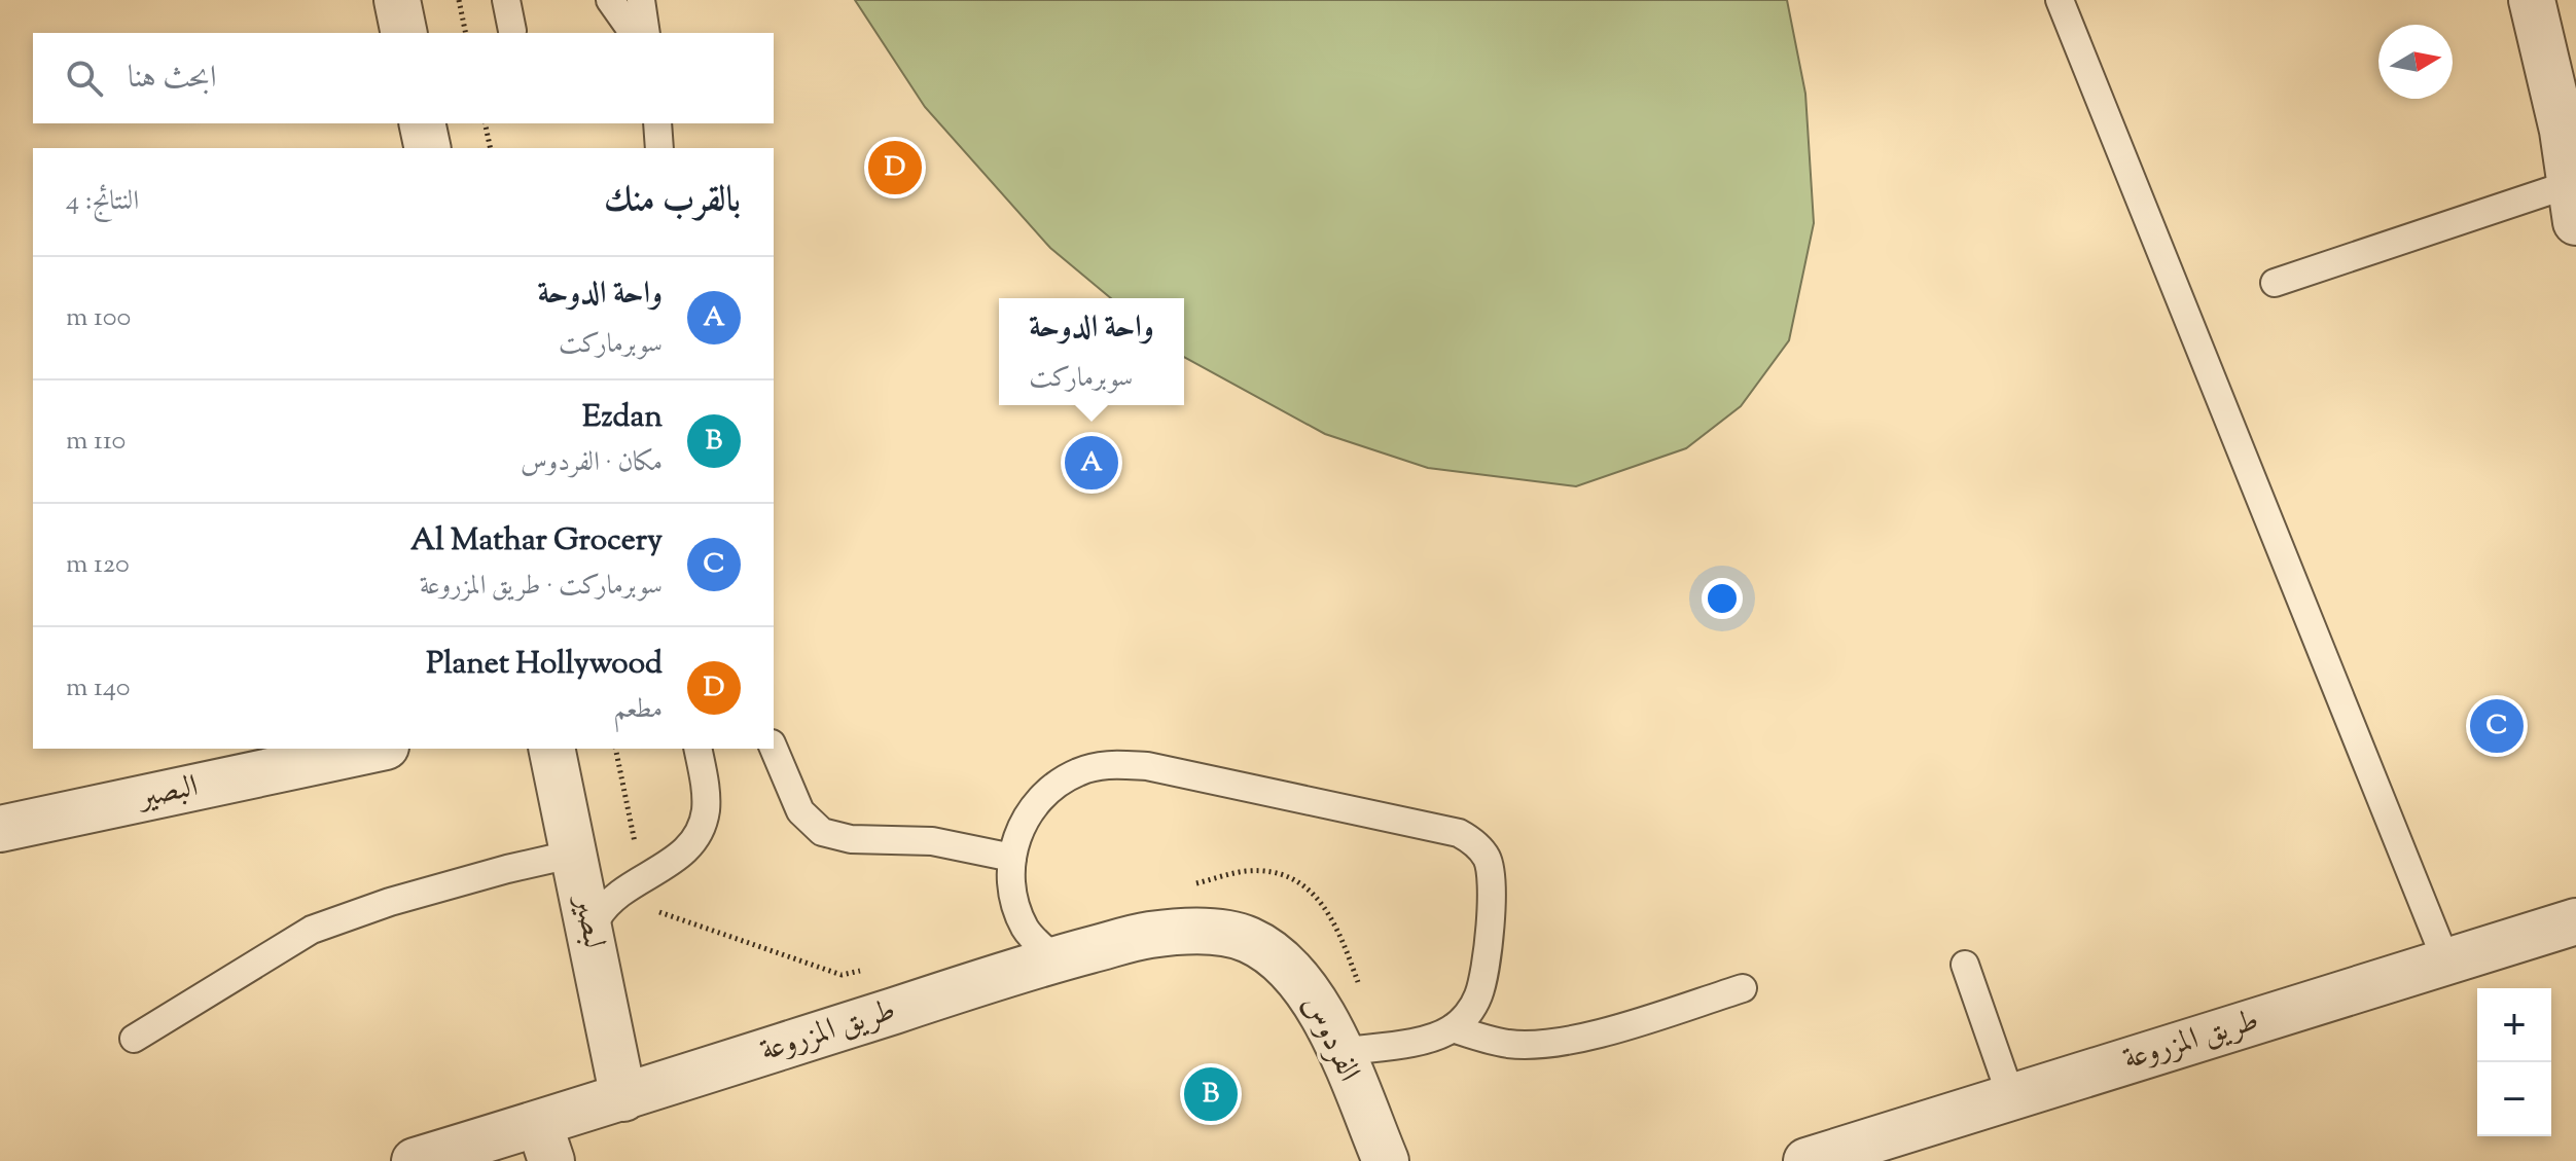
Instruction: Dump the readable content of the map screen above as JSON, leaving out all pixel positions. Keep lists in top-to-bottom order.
{
  "streets": {
    "street": [
      "البصير",
      "لبصير",
      "طريق المزروعة",
      "الفردوس"
    ]
  },
  "crossings": [
    ["لبصير", "طريق المزروعة"],
    ["طريق المزروعة", "الفردوس"]
  ],
  "north": "right",
  "page": {
    "search": "ابحث هنا",
    "pins": [
      "D",
      "A",
      "C",
      "B"
    ],
    "heading": ["بالقرب منك", "النتائج: 4"],
    "list": [
      {
        "mark": "A",
        "name": "واحة الدوحة",
        "note": "سوبرماركت",
        "value": "100 m"
      },
      {
        "mark": "B",
        "name": "Ezdan",
        "note": "مكان · الفردوس",
        "value": "110 m"
      },
      {
        "mark": "C",
        "name": "Al Mathar Grocery",
        "note": "سوبرماركت · طريق المزروعة",
        "value": "120 m"
      },
      {
        "mark": "D",
        "name": "Planet Hollywood",
        "note": "مطعم",
        "value": "140 m"
      }
    ],
    "popup": ["واحة الدوحة", "سوبرماركت"],
    "map_buttons": ["+", "−"]
  }
}
